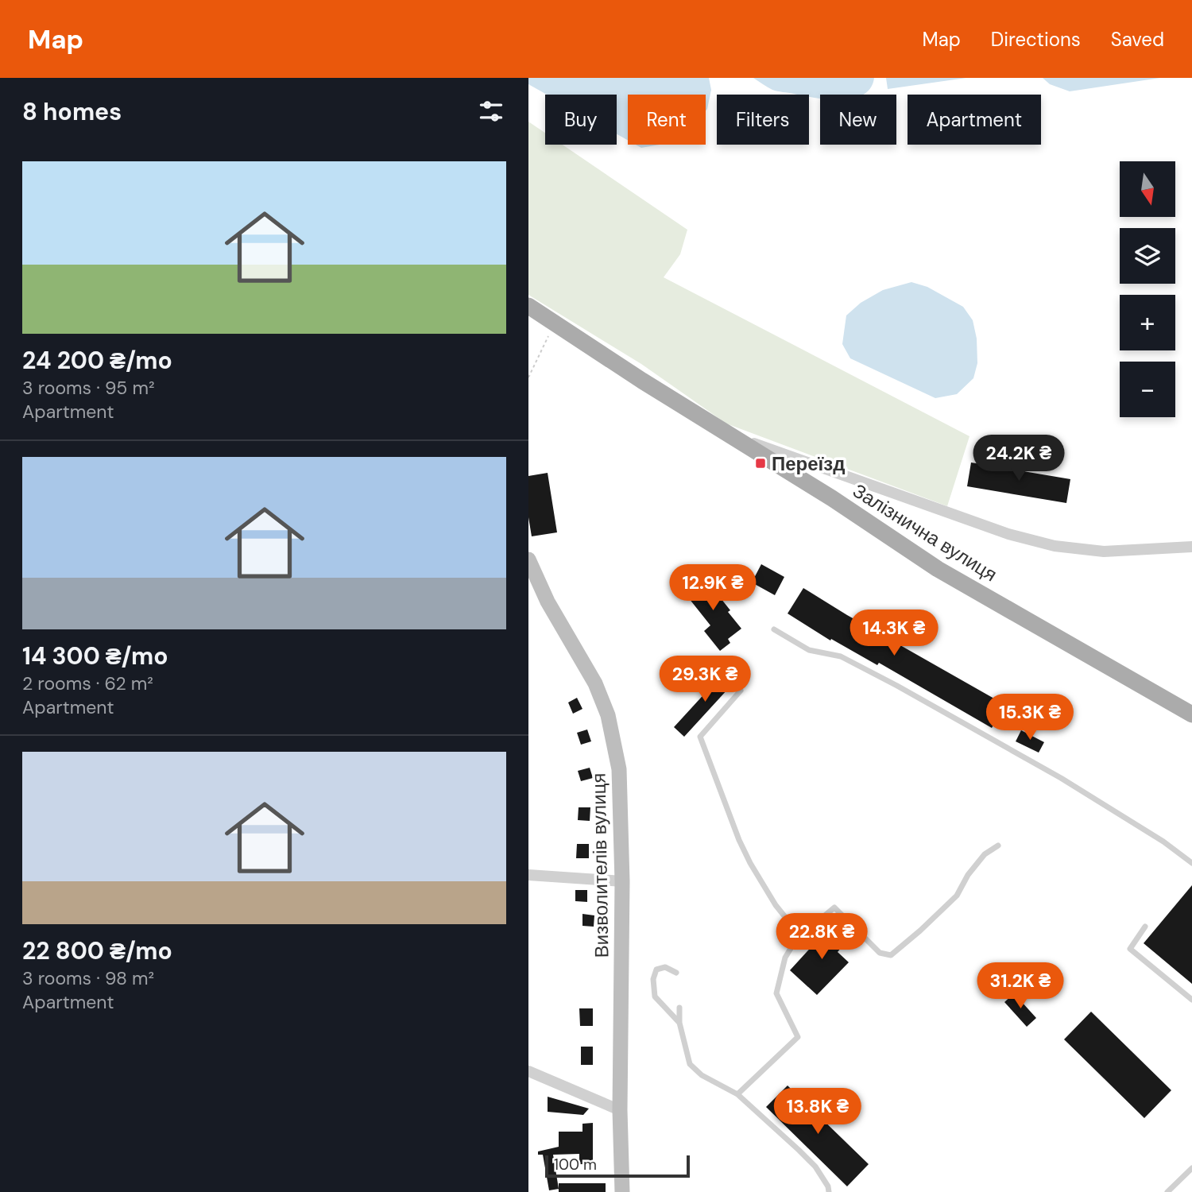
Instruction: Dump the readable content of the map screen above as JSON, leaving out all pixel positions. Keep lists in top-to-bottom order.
{
  "streets": {
    "main road": ["Залізнична вулиця"],
    "street": ["Визволителів вулиця"]
  },
  "places": {
    "transit": ["Переїзд"]
  },
  "scale_bar": "100 m",
  "north": "bottom",
  "page": {
    "header": "Map",
    "nav": ["Map", "Directions", "Saved"],
    "heading": "8 homes",
    "chip": [
      "Buy",
      "Rent",
      "Filters",
      "New",
      "Apartment"
    ],
    "list": [
      {
        "name": "24 200 ₴/mo",
        "note": "3 rooms · 95 m² · Apartment"
      },
      {
        "name": "14 300 ₴/mo",
        "note": "2 rooms · 62 m² · Apartment"
      },
      {
        "name": "22 800 ₴/mo",
        "note": "3 rooms · 98 m² · Apartment"
      }
    ],
    "map_buttons": ["+", "−"],
    "price": [
      "24.2K ₴",
      "12.9K ₴",
      "14.3K ₴",
      "29.3K ₴",
      "15.3K ₴",
      "22.8K ₴",
      "31.2K ₴",
      "13.8K ₴"
    ],
    "scale": "100 m"
  }
}
